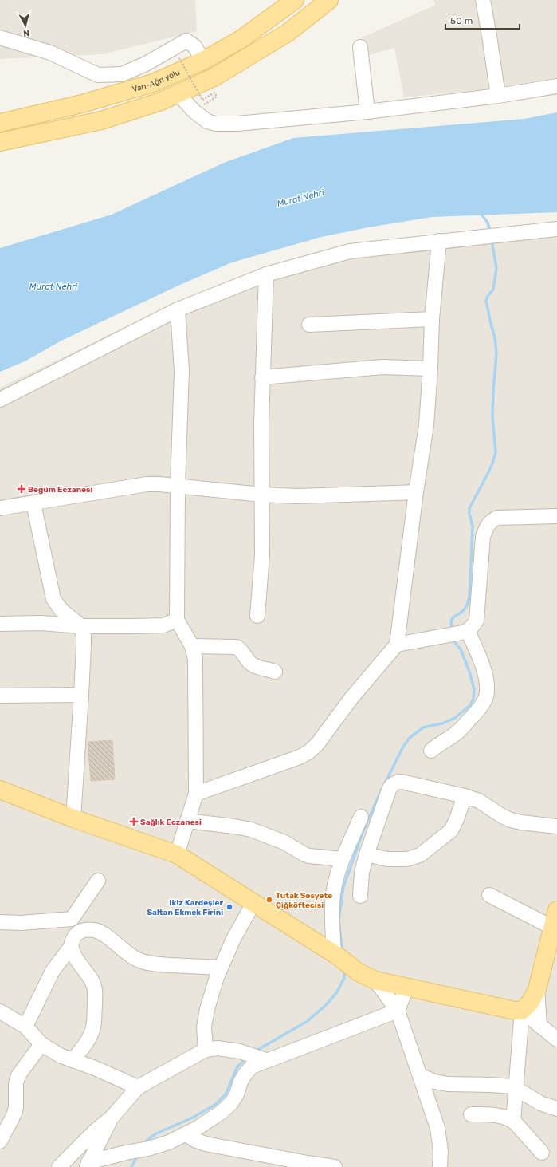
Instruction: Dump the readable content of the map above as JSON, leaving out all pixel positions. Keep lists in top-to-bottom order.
{
  "streets": {
    "main road": ["Van-Ağrı yolu"]
  },
  "water": ["Murat Nehri"],
  "places": {
    "health": ["Begüm Eczanesi", "Sağlık Eczanesi"],
    "other": ["Tutak Sosyete Çiğköftecisi", "Ikiz Kardeşler Saltan Ekmek Firini"]
  },
  "scale_bar": "50 m",
  "north": "bottom"
}
